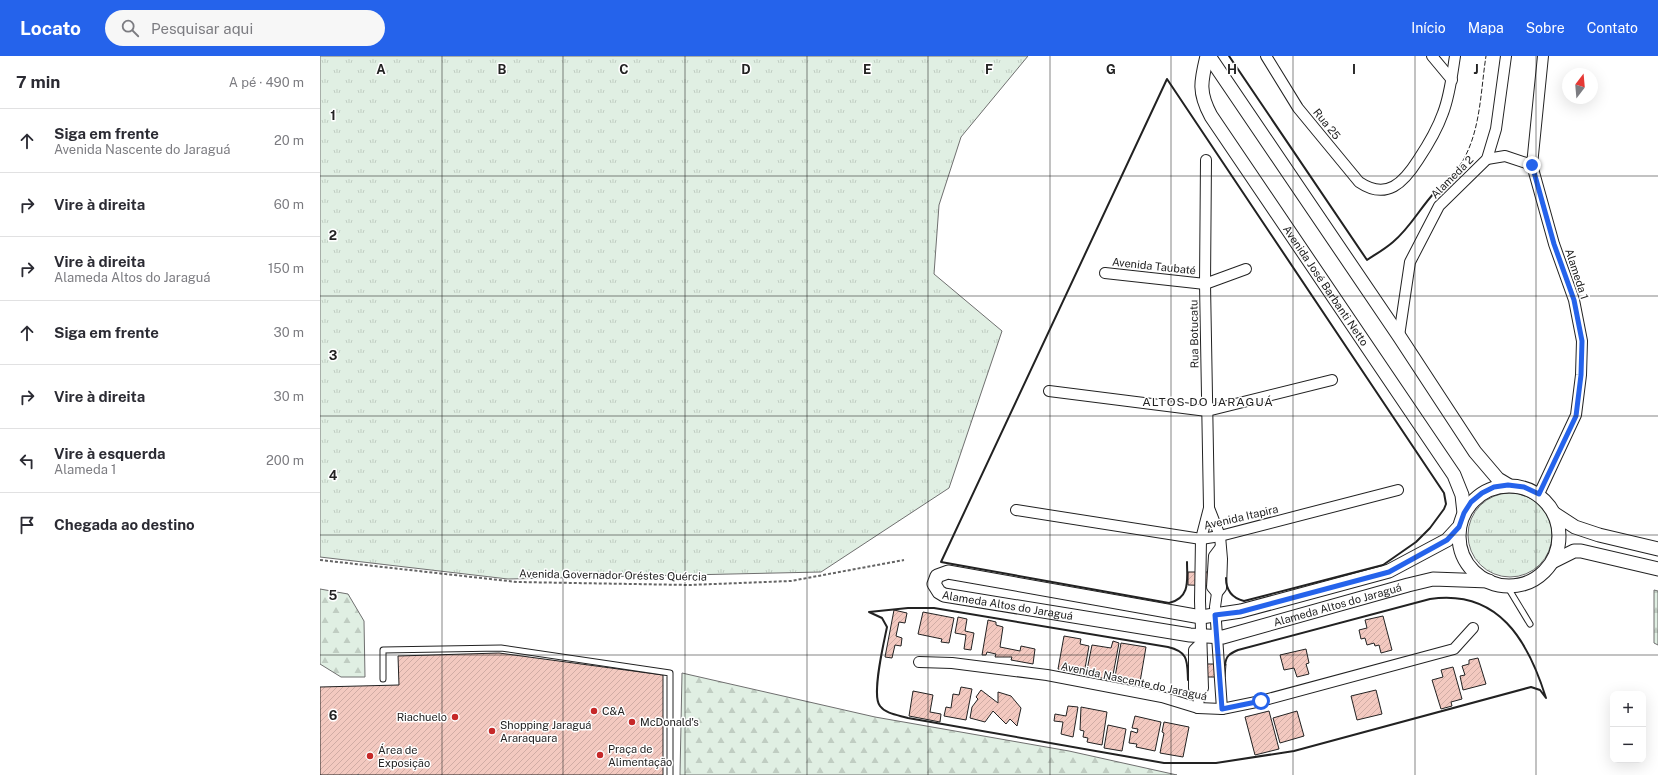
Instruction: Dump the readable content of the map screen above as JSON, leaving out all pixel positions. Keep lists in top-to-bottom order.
{
  "streets": {
    "street": [
      "Rua 25",
      "Alameda 2",
      "Avenida Taubaté",
      "Alameda 1",
      "Avenida José Barbanti Netto",
      "Rua Botucatu",
      "Avenida Itapira",
      "Alameda Altos do Jaraguá",
      "Avenida Nascente do Jaraguá"
    ],
    "path": ["Avenida Governador Oréstes Quércia"]
  },
  "crossings": [
    ["Alameda 2", "Avenida José Barbanti Netto"],
    ["Avenida Taubaté", "Rua Botucatu"],
    ["Alameda 1", "Avenida José Barbanti Netto"],
    ["Alameda 1", "Alameda Altos do Jaraguá"],
    ["Avenida José Barbanti Netto", "Alameda Altos do Jaraguá"],
    ["Rua Botucatu", "Avenida Itapira"],
    ["Rua Botucatu", "Alameda Altos do Jaraguá"],
    ["Rua Botucatu", "Avenida Nascente do Jaraguá"]
  ],
  "districts": ["ALTOS DO JARAGUÁ"],
  "places": [
    "C&A",
    "Riachuelo",
    "McDonald's",
    "Shopping Jaraguá Araraquara",
    "Praça de Alimentação",
    "Área de Exposição"
  ],
  "north": "top",
  "page": {
    "header": "Locato",
    "search": "Pesquisar aqui",
    "nav": [
      "Início",
      "Mapa",
      "Sobre",
      "Contato"
    ],
    "heading": ["7 min", "A pé · 490 m"],
    "list": [
      ["Siga em frente", "Avenida Nascente do Jaraguá", "20 m"],
      ["Vire à direita", "60 m"],
      ["Vire à direita", "Alameda Altos do Jaraguá", "150 m"],
      ["Siga em frente", "30 m"],
      ["Vire à direita", "30 m"],
      ["Vire à esquerda", "Alameda 1", "200 m"],
      "Chegada ao destino"
    ],
    "map_buttons": ["+", "−"]
  },
  "grid": {
    "columns": [
      "A",
      "B",
      "C",
      "D",
      "E",
      "F",
      "G",
      "H",
      "I",
      "J"
    ],
    "rows": [
      "1",
      "2",
      "3",
      "4",
      "5",
      "6"
    ]
  }
}
